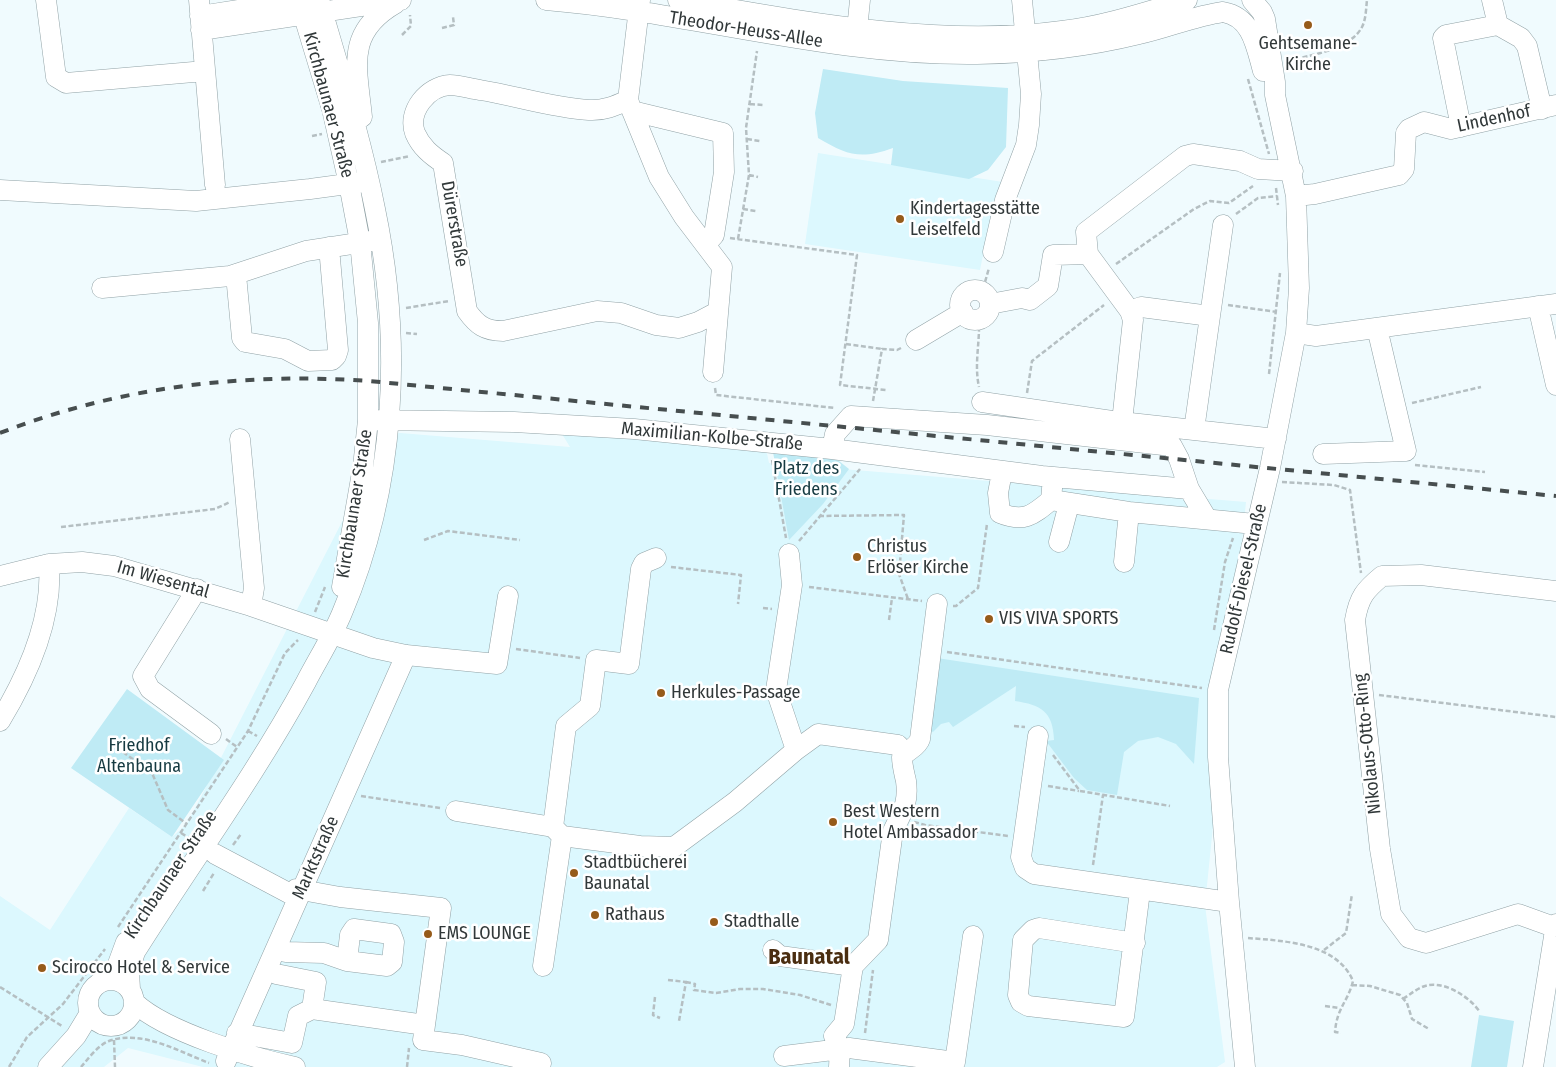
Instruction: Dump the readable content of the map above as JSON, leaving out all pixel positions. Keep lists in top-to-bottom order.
{
  "streets": {
    "street": [
      "Theodor-Heuss-Allee",
      "Kirchbaunaer Straße",
      "Lindenhof",
      "Dürerstraße",
      "Maximilian-Kolbe-Straße",
      "Rudolf-Diesel-Straße",
      "Im Wiesental",
      "Nikolaus-Otto-Ring",
      "Marktstraße"
    ]
  },
  "crossings": [
    ["Theodor-Heuss-Allee", "Rudolf-Diesel-Straße"],
    ["Kirchbaunaer Straße", "Maximilian-Kolbe-Straße"],
    ["Kirchbaunaer Straße", "Im Wiesental"],
    ["Lindenhof", "Rudolf-Diesel-Straße"]
  ],
  "districts": ["Baunatal"],
  "parks": ["Platz des Friedens", "Friedhof Altenbauna"],
  "places": [
    "Gehtsemane- Kirche",
    "Kindertagesstätte Leiselfeld",
    "Christus Erlöser Kirche",
    "VIS VIVA SPORTS",
    "Herkules-Passage",
    "Best Western Hotel Ambassador",
    "Stadtbücherei Baunatal",
    "Rathaus",
    "Stadthalle",
    "EMS LOUNGE",
    "Scirocco Hotel & Service"
  ]
}
